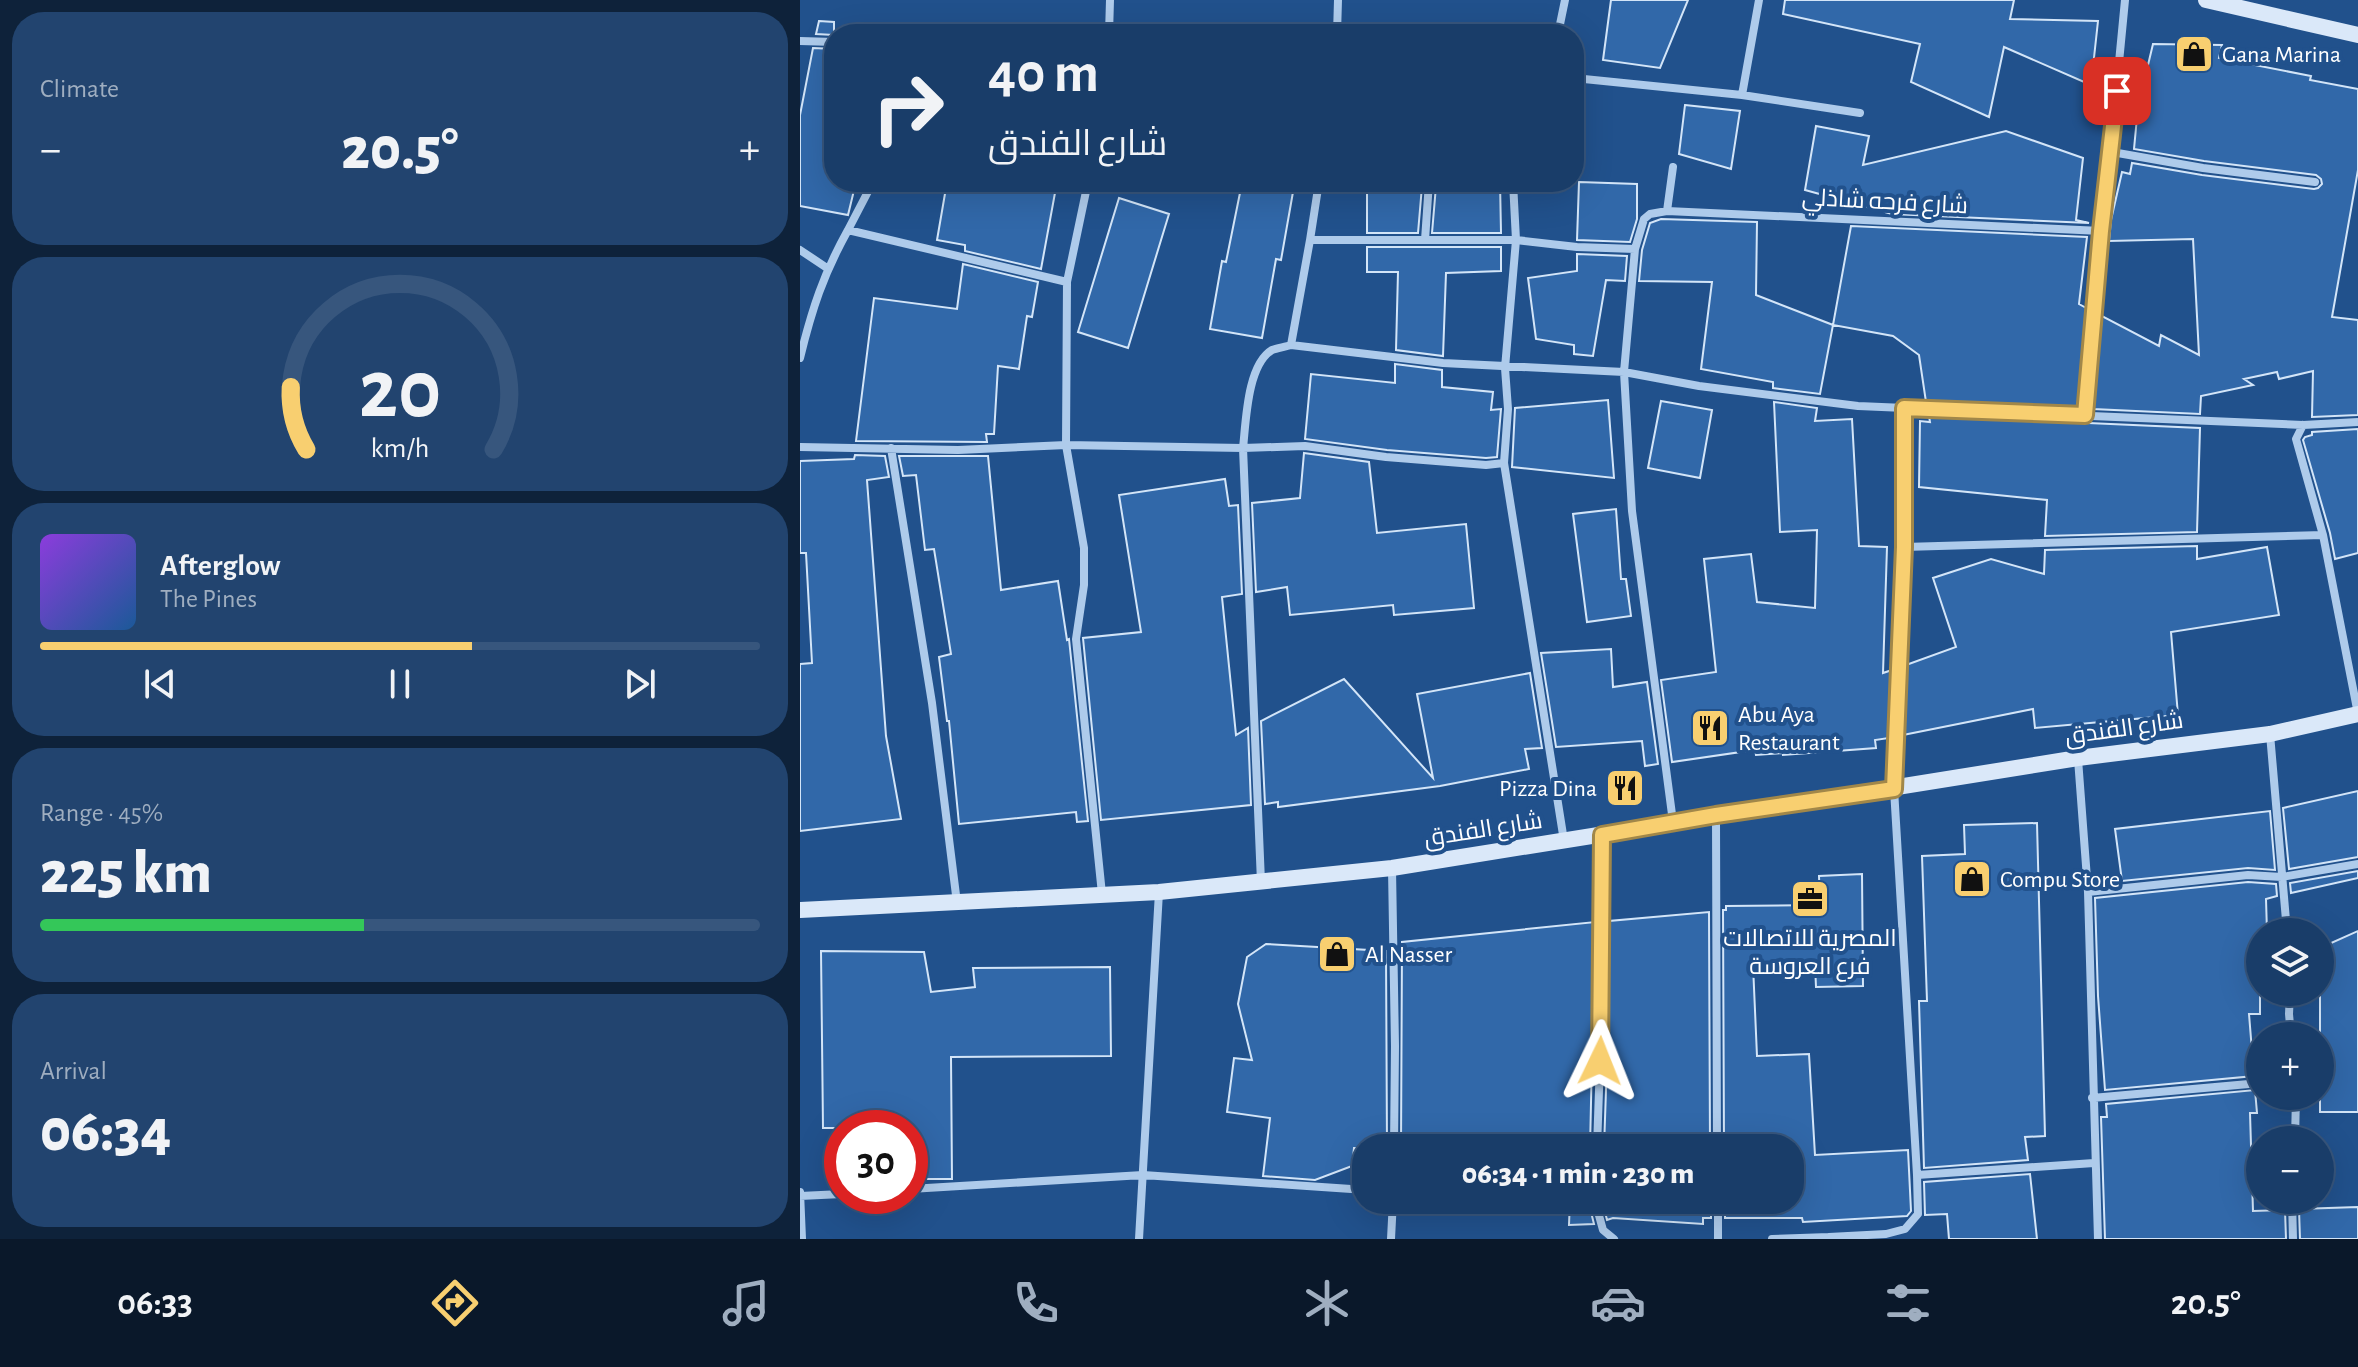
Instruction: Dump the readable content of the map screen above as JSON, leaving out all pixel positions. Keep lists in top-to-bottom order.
{
  "streets": {
    "street": ["شارع فرحه شاذلي", "شارع الفندق"]
  },
  "places": {
    "shop": ["Gana Marina", "Compu Store", "Al Nasser"],
    "restaurant": ["Abu Aya Restaurant", "Pizza Dina"],
    "office": ["المصرية للاتصالات فرع العروسة"]
  },
  "page": {
    "tile": [
      "Climate",
      ["Range · 45%", "225 km"],
      ["Arrival", "06:34"]
    ],
    "turn": ["40 m", "شارع الفندق"],
    "heat": ["−", "20.5°", "+"],
    "song": ["Afterglow", "The Pines"],
    "map_buttons": ["+", "−"],
    "limit": "30",
    "trip": "06:34 · 1 min · 230 m",
    "tabs": ["06:33", "20.5°"],
    "gauge": ["20", "km/h"]
  }
}
